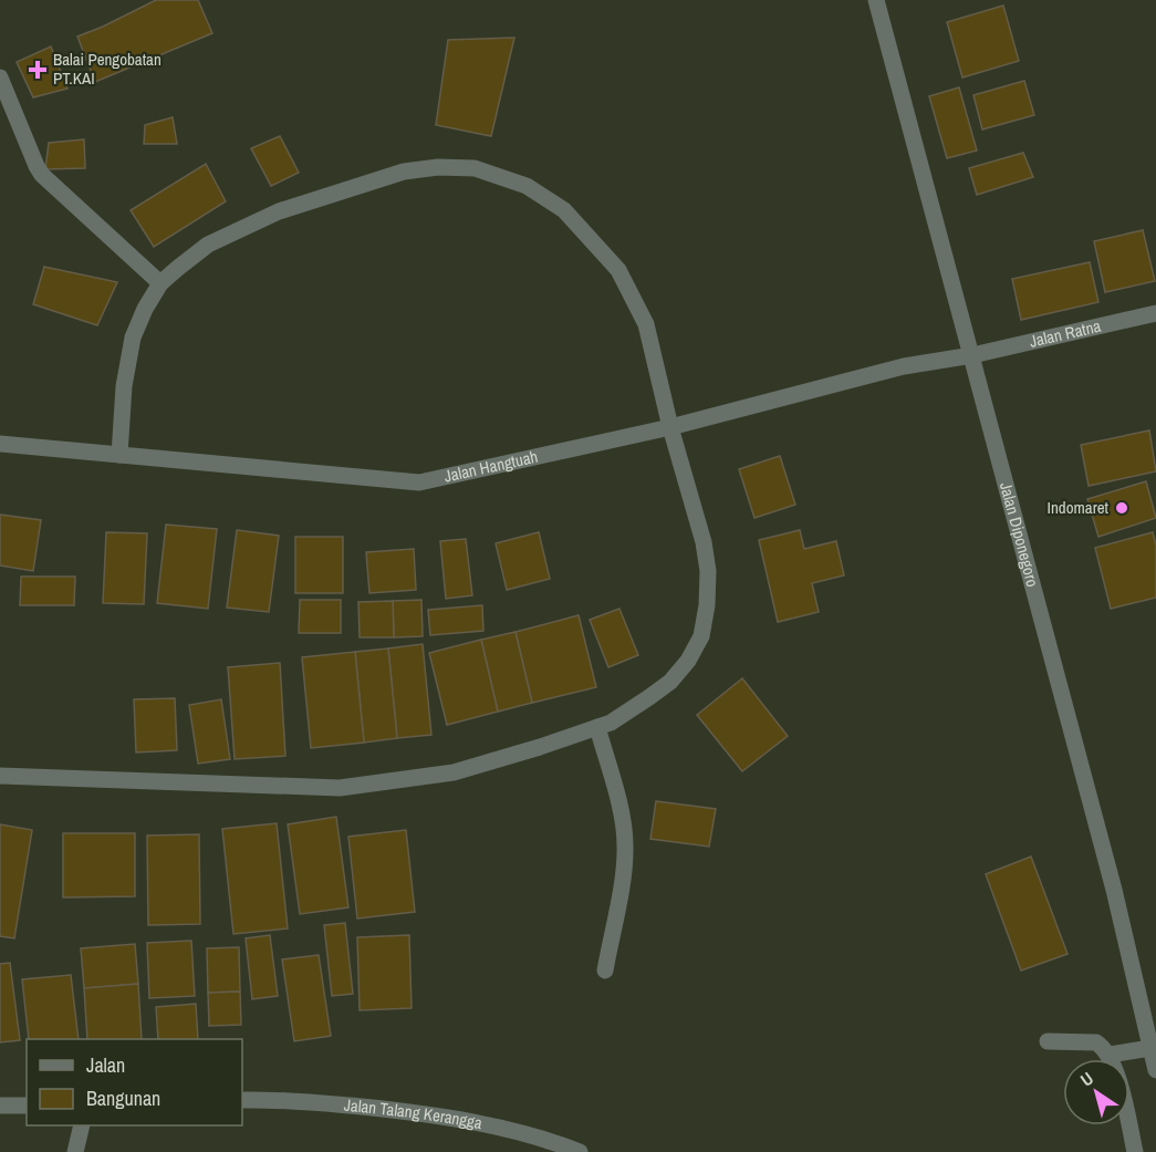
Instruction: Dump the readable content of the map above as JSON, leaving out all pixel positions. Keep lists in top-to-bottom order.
{
  "streets": {
    "street": [
      "Jalan Ratna",
      "Jalan Hangtuah",
      "Jalan Diponegoro",
      "Jalan Talang Kerangga"
    ]
  },
  "crossings": [
    ["Jalan Ratna", "Jalan Hangtuah"],
    ["Jalan Ratna", "Jalan Diponegoro"],
    ["Jalan Hangtuah", "Jalan Diponegoro"]
  ],
  "places": {
    "health": ["Balai Pengobatan PT.KAI"],
    "other": ["Indomaret"]
  },
  "legend": ["Jalan", "Bangunan"],
  "north": "top left"
}
